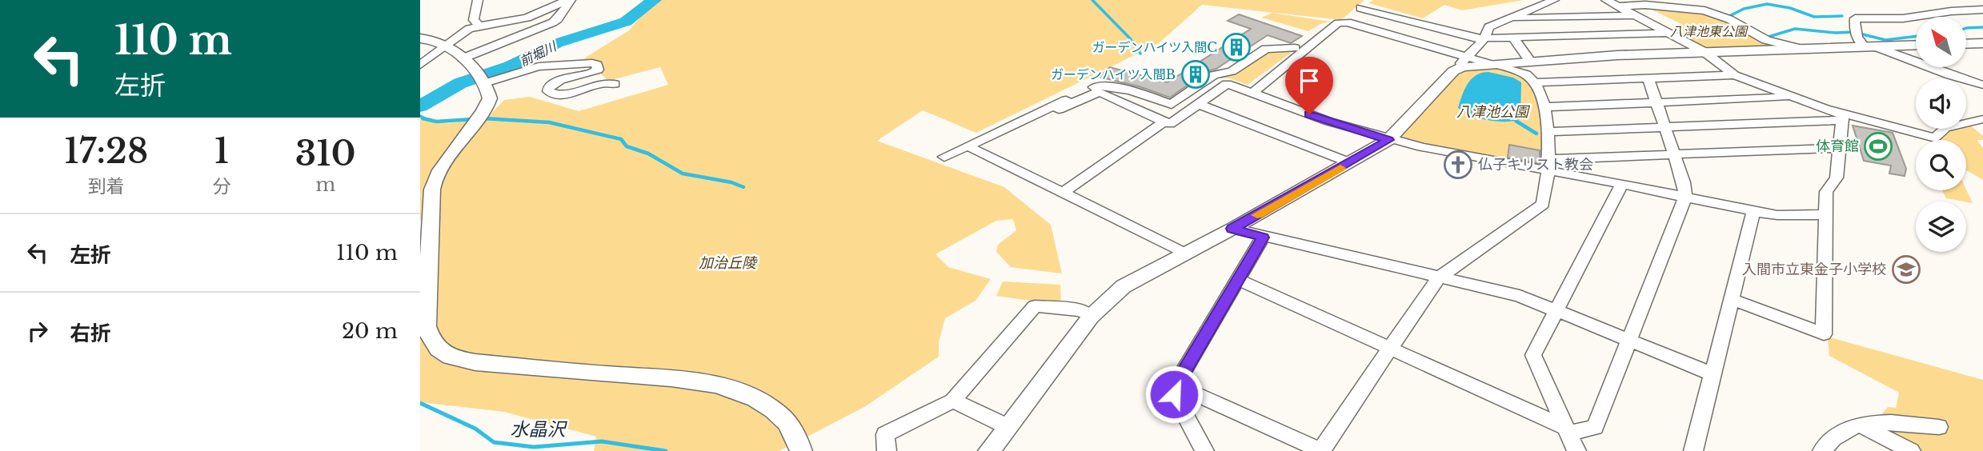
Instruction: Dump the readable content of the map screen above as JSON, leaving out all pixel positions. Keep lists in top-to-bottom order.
{
  "water": ["前堀川", "水晶沢"],
  "parks": ["八津池東公園", "八津池公園", "加治丘陵"],
  "places": {
    "building": ["ガーデンハイツ入間C", "ガーデンハイツ入間B"],
    "sports": ["体育館"],
    "church": ["仏子キリスト教会"],
    "school or university": ["入間市立東金子小学校"]
  },
  "north": "top left",
  "page": {
    "turn": ["110 m", "左折"],
    "eta": [
      "17:28",
      "到着",
      "1",
      "分",
      "310",
      "m"
    ],
    "list": [
      {
        "name": "左折",
        "value": "110 m"
      },
      {
        "name": "右折",
        "value": "20 m"
      }
    ]
  }
}
